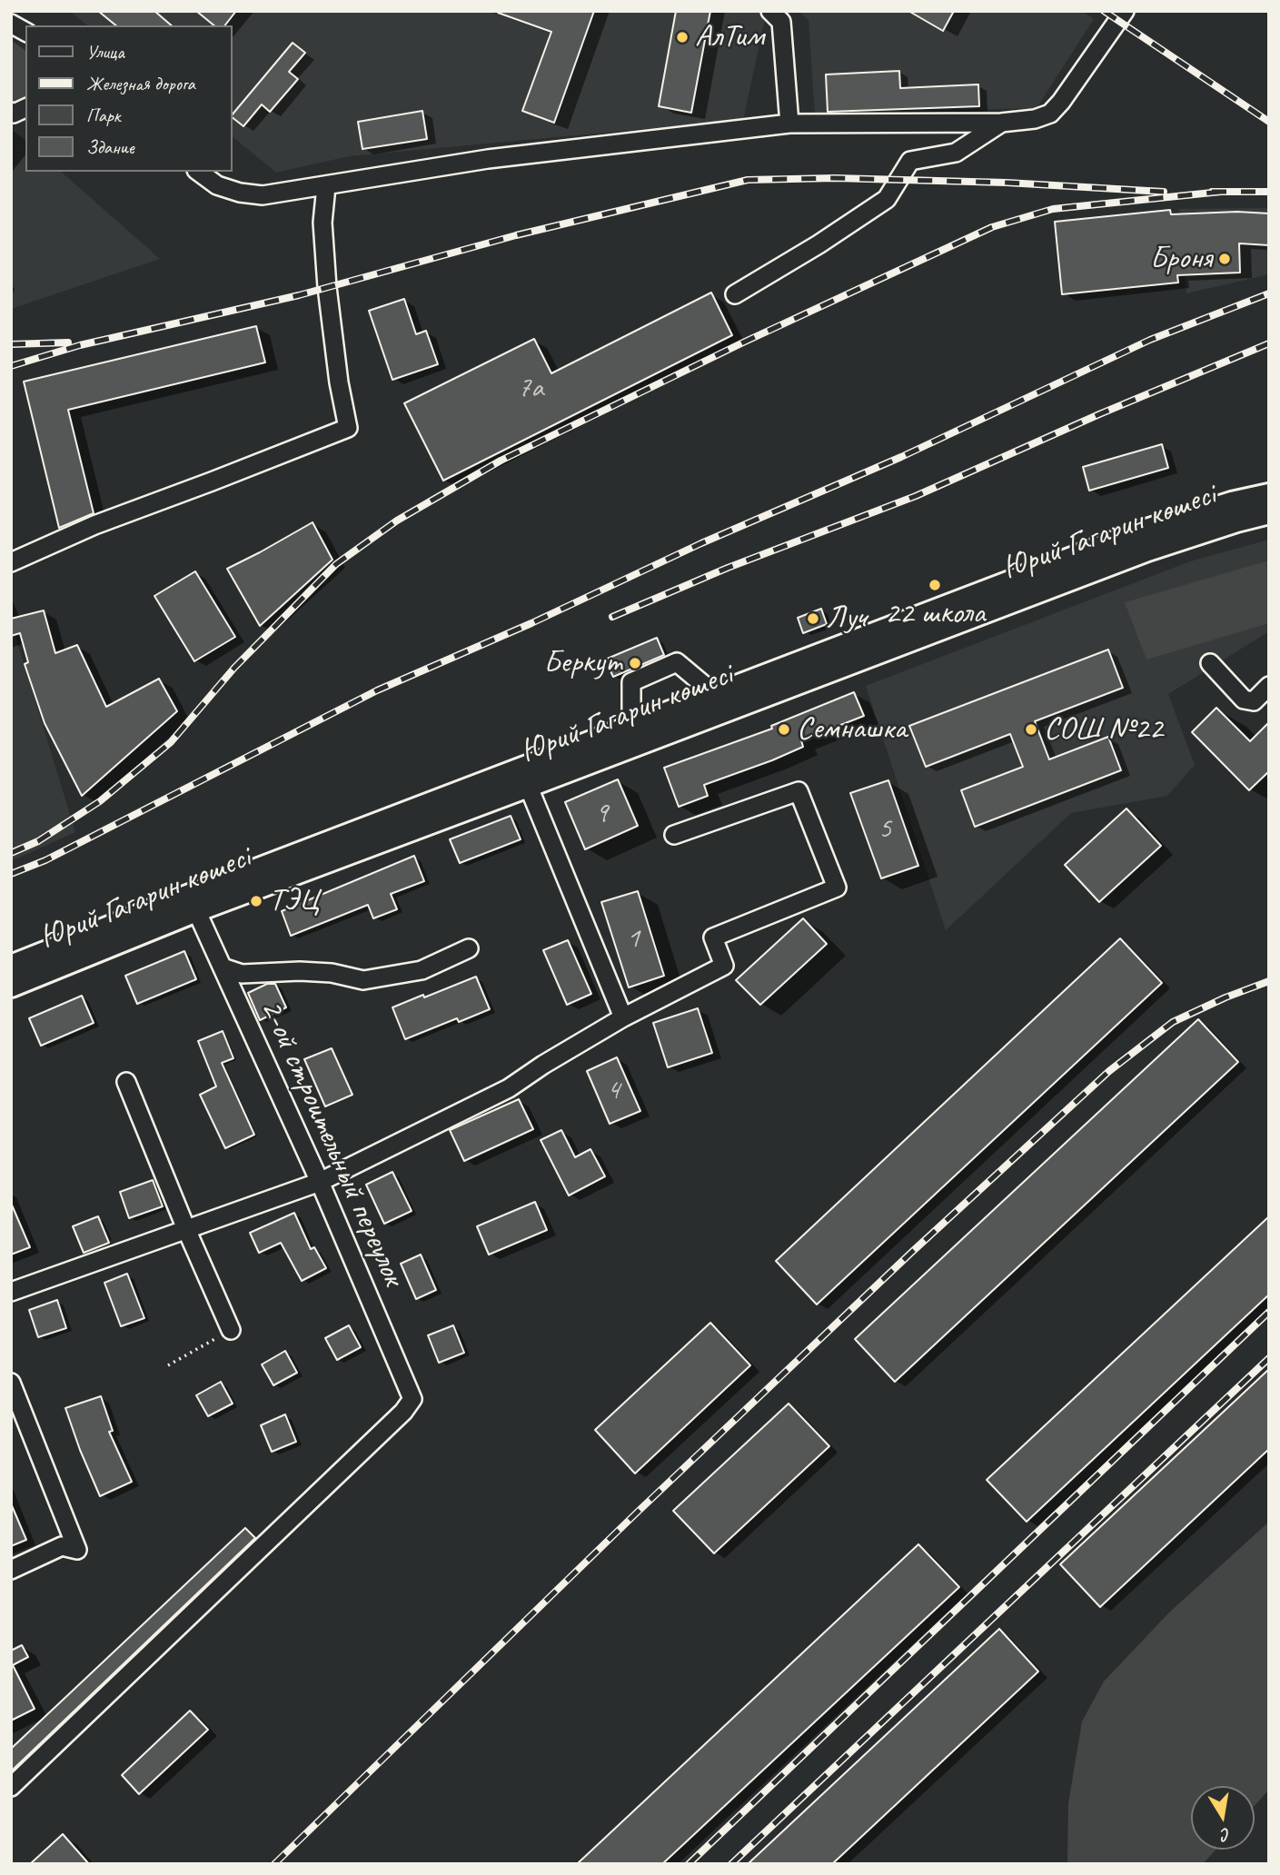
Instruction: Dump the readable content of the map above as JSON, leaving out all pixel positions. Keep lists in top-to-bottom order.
{
  "streets": {
    "main road": ["Юрий Гагарин көшесі"],
    "street": ["2-ой строительный переулок"]
  },
  "crossings": [
    ["Юрий Гагарин көшесі", "2-ой строительный переулок"]
  ],
  "places": [
    "АлТим",
    "Броня",
    "22 школа",
    "Луч",
    "Беркут",
    "Семнашка",
    "СОШ №22",
    "ТЭЦ"
  ],
  "house_numbers": [
    "7а",
    "9",
    "5",
    "1",
    "4"
  ],
  "legend": [
    "Улица",
    "Железная дорога",
    "Парк",
    "Здание"
  ],
  "north": "bottom"
}
